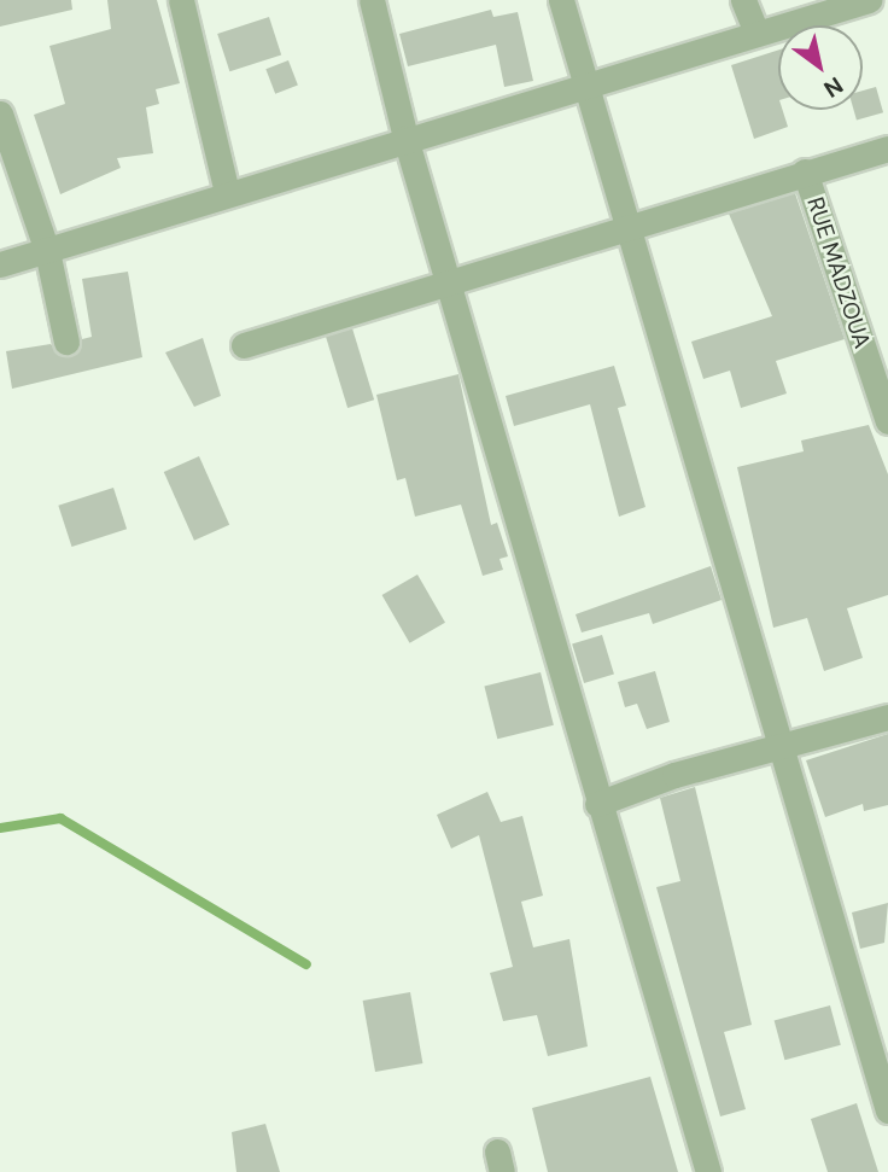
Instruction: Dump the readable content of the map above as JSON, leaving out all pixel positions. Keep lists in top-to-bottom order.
{
  "streets": {
    "street": ["RUE MADZOUA"]
  },
  "north": "bottom right"
}
